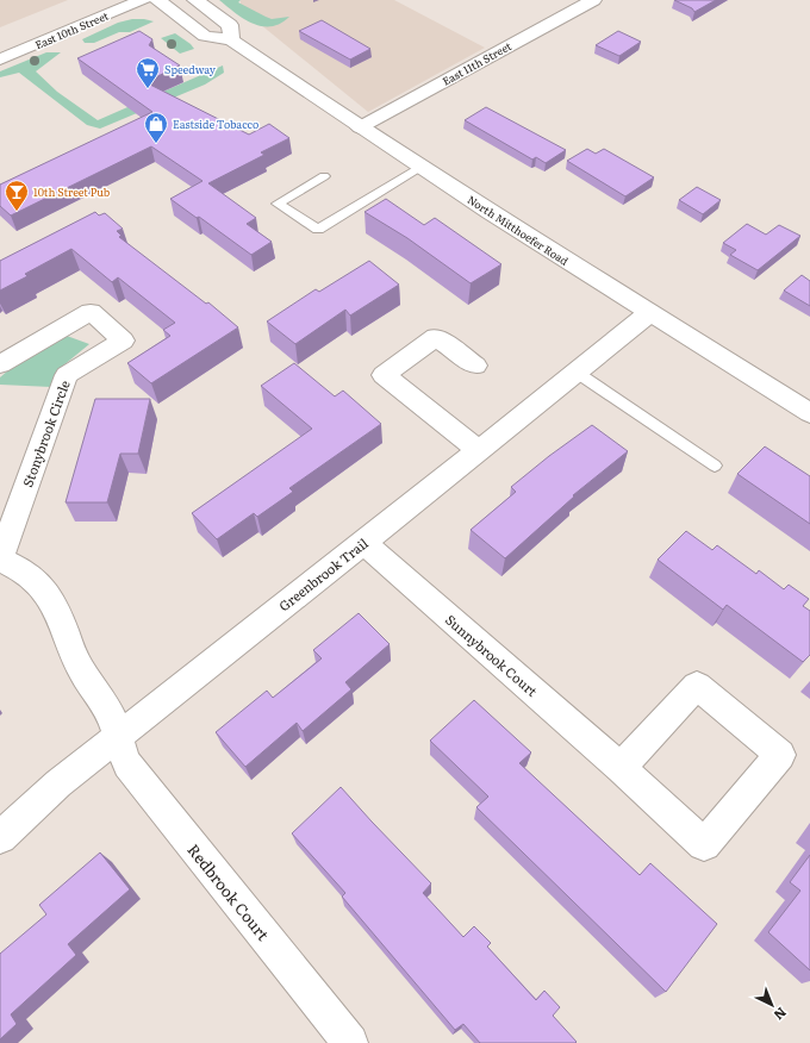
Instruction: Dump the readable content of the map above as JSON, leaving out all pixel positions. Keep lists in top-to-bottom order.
{
  "streets": {
    "street": [
      "East 10th Street",
      "East 11th Street",
      "North Mitthoefer Road",
      "Stonybrook Circle",
      "Greenbrook Trail",
      "Sunnybrook Court",
      "Redbrook Court"
    ]
  },
  "crossings": [
    ["East 11th Street", "North Mitthoefer Road"],
    ["North Mitthoefer Road", "Greenbrook Trail"],
    ["Stonybrook Circle", "Redbrook Court"],
    ["Greenbrook Trail", "Sunnybrook Court"],
    ["Greenbrook Trail", "Redbrook Court"]
  ],
  "places": {
    "supermarket": ["Speedway"],
    "shop": ["Eastside Tobacco"],
    "bar": ["10th Street Pub"]
  },
  "north": "bottom right"
}
